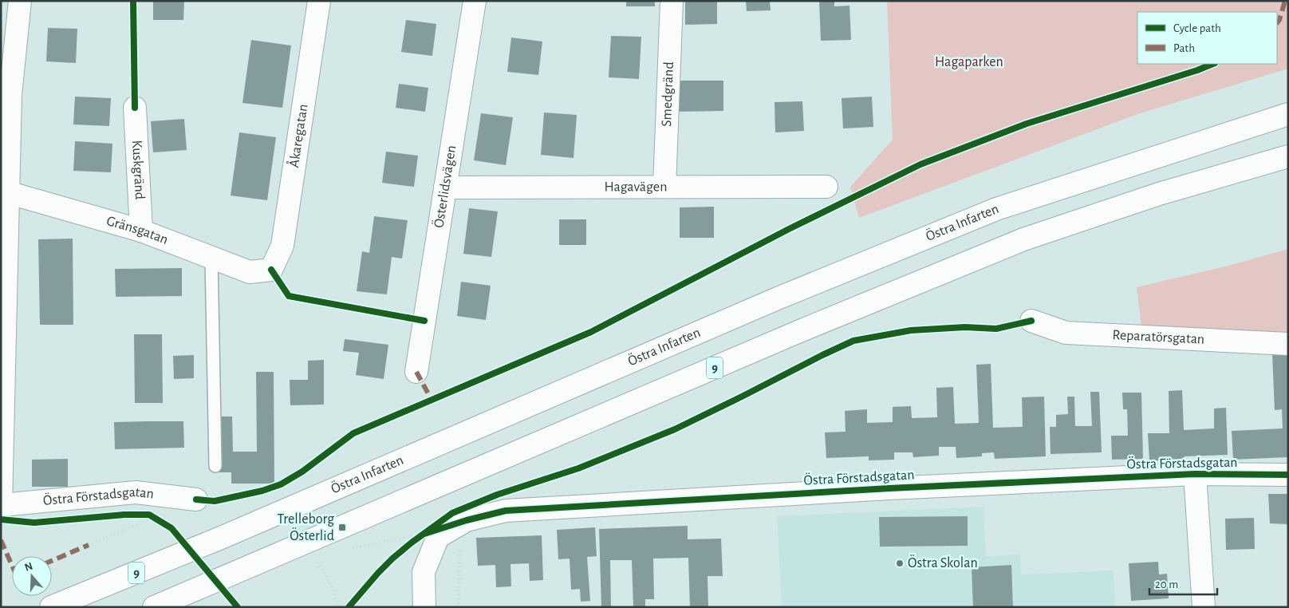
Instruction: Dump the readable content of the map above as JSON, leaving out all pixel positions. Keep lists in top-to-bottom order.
{
  "streets": {
    "street": [
      "Smedgränd",
      "Åkaregatan",
      "Kuskgränd",
      "Österlidsvägen",
      "Hagavägen",
      "Östra Infarten",
      "Gränsgatan",
      "Reparatörsgatan",
      "9",
      "Östra Förstadsgatan"
    ]
  },
  "crossings": [
    ["Smedgränd", "Hagavägen"],
    ["Åkaregatan", "Gränsgatan"],
    ["Kuskgränd", "Gränsgatan"],
    ["Österlidsvägen", "Hagavägen"]
  ],
  "parks": ["Hagaparken"],
  "places": {
    "transit": ["Trelleborg Österlid"],
    "other": ["Östra Skolan"]
  },
  "legend": ["Cycle path", "Path"],
  "scale_bar": "20 m",
  "north": "top"
}
